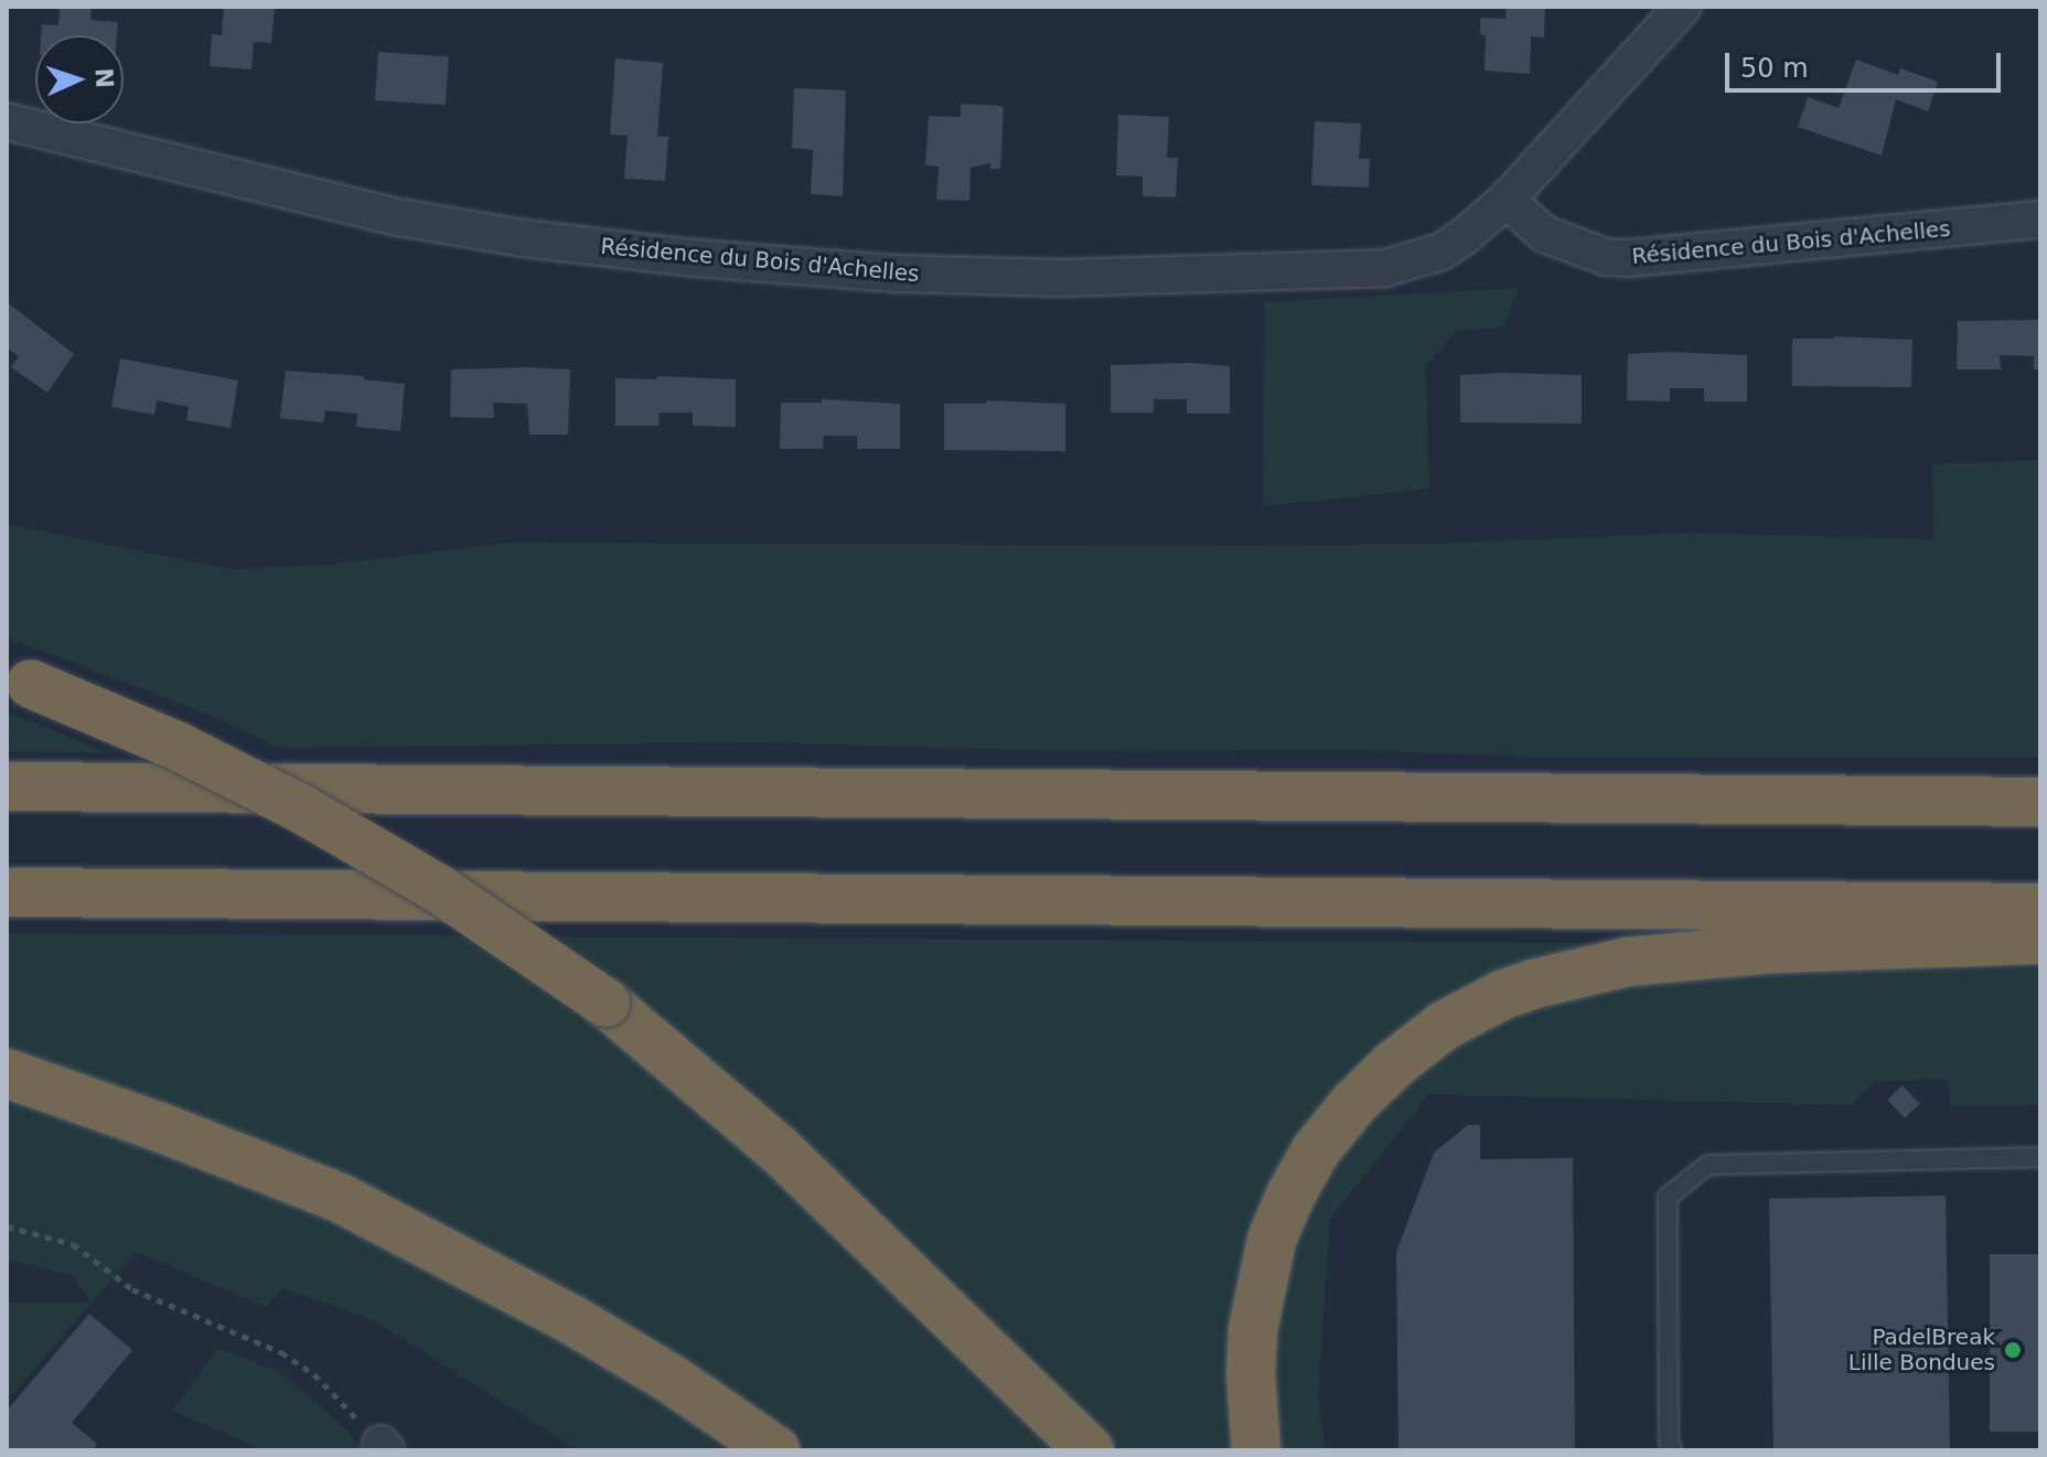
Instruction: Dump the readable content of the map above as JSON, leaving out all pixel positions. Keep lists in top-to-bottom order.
{
  "streets": {
    "street": ["Résidence du Bois d'Achelles"]
  },
  "places": ["PadelBreak Lille Bondues"],
  "scale_bar": "50 m",
  "north": "right"
}
